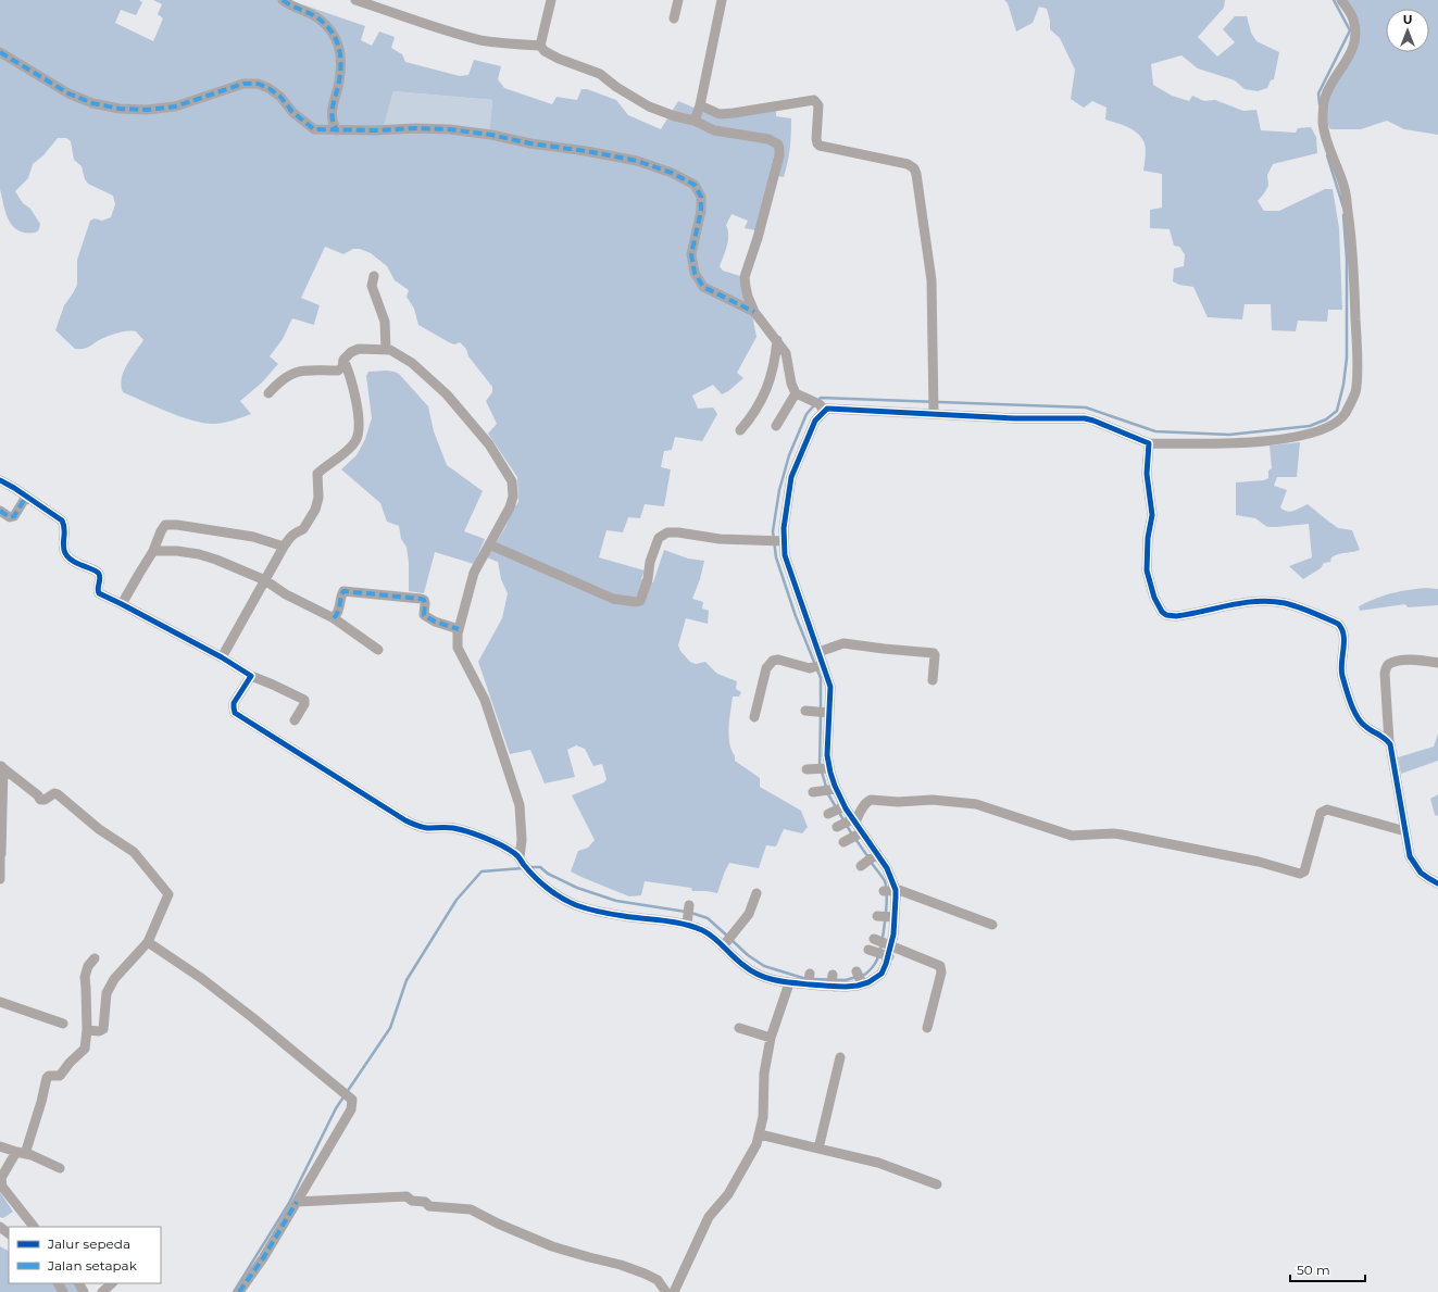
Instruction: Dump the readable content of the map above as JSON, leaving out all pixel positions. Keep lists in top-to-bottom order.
{
  "legend": ["Jalur sepeda", "Jalan setapak"],
  "scale_bar": "50 m",
  "north": "top"
}
